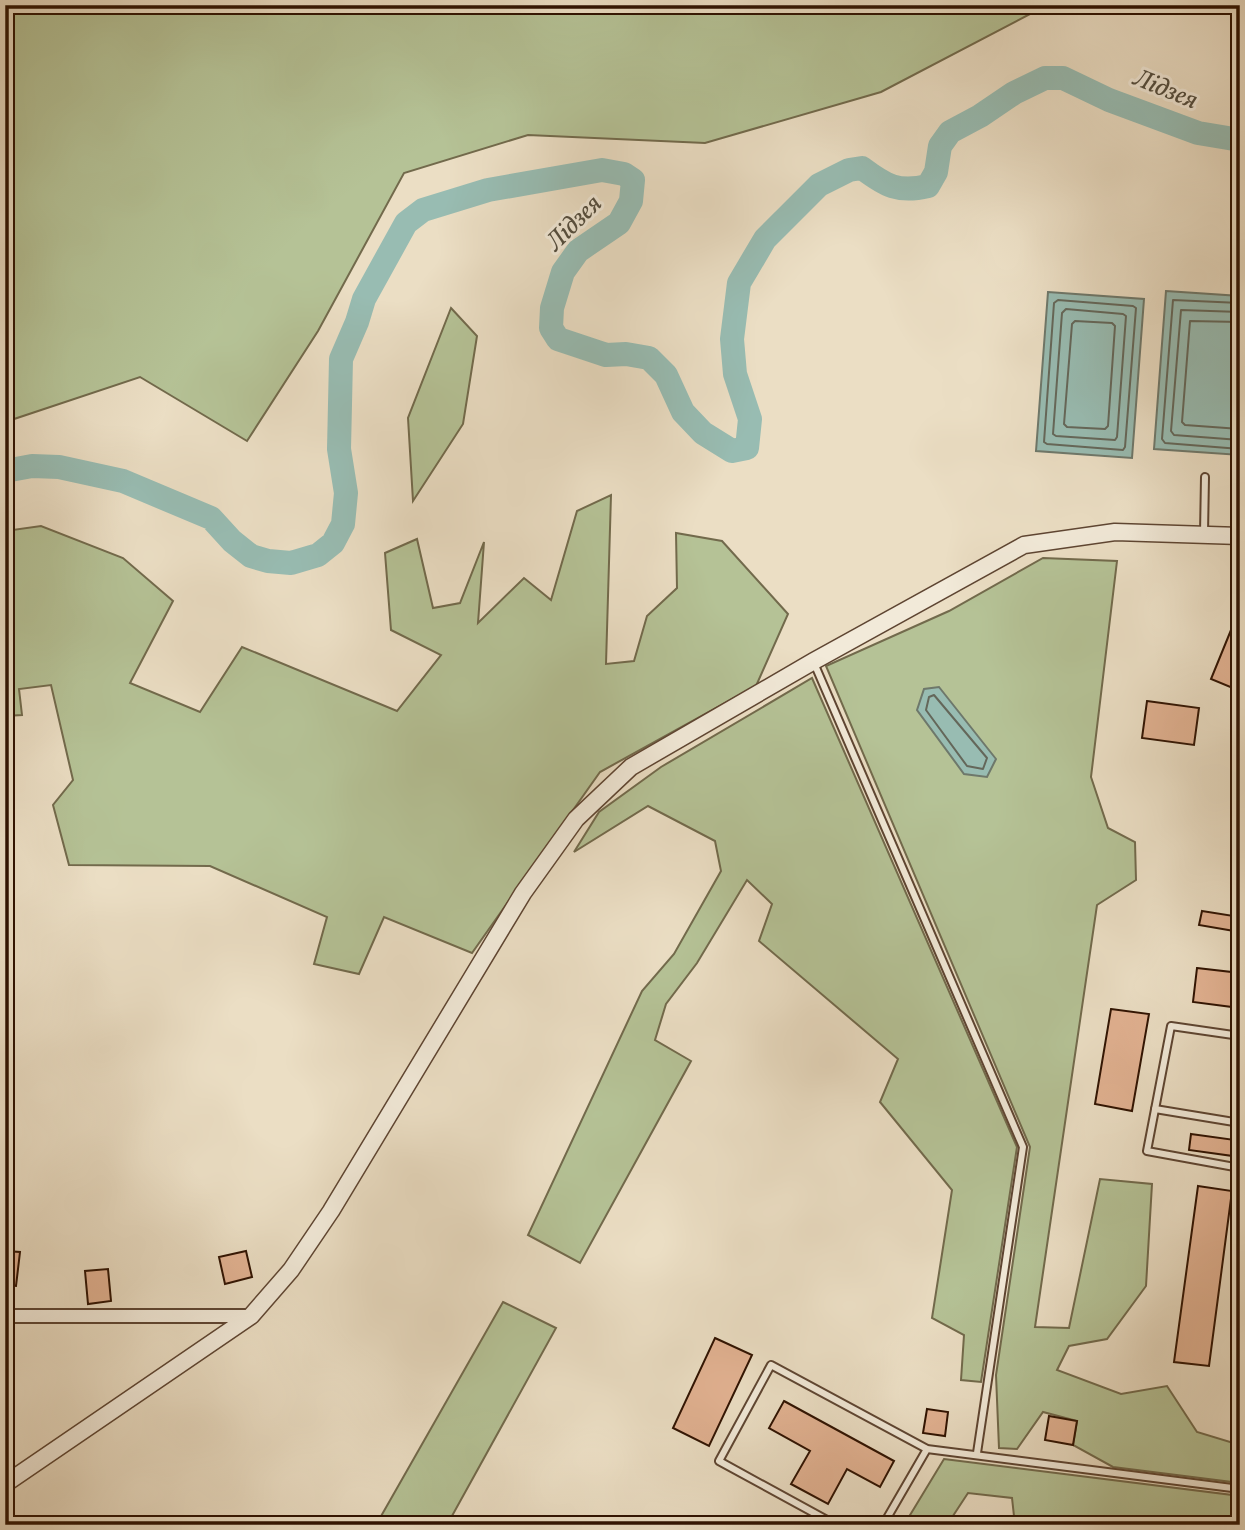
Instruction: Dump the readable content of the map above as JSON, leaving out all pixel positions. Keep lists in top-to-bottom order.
{
  "water": ["Лідзея"]
}
